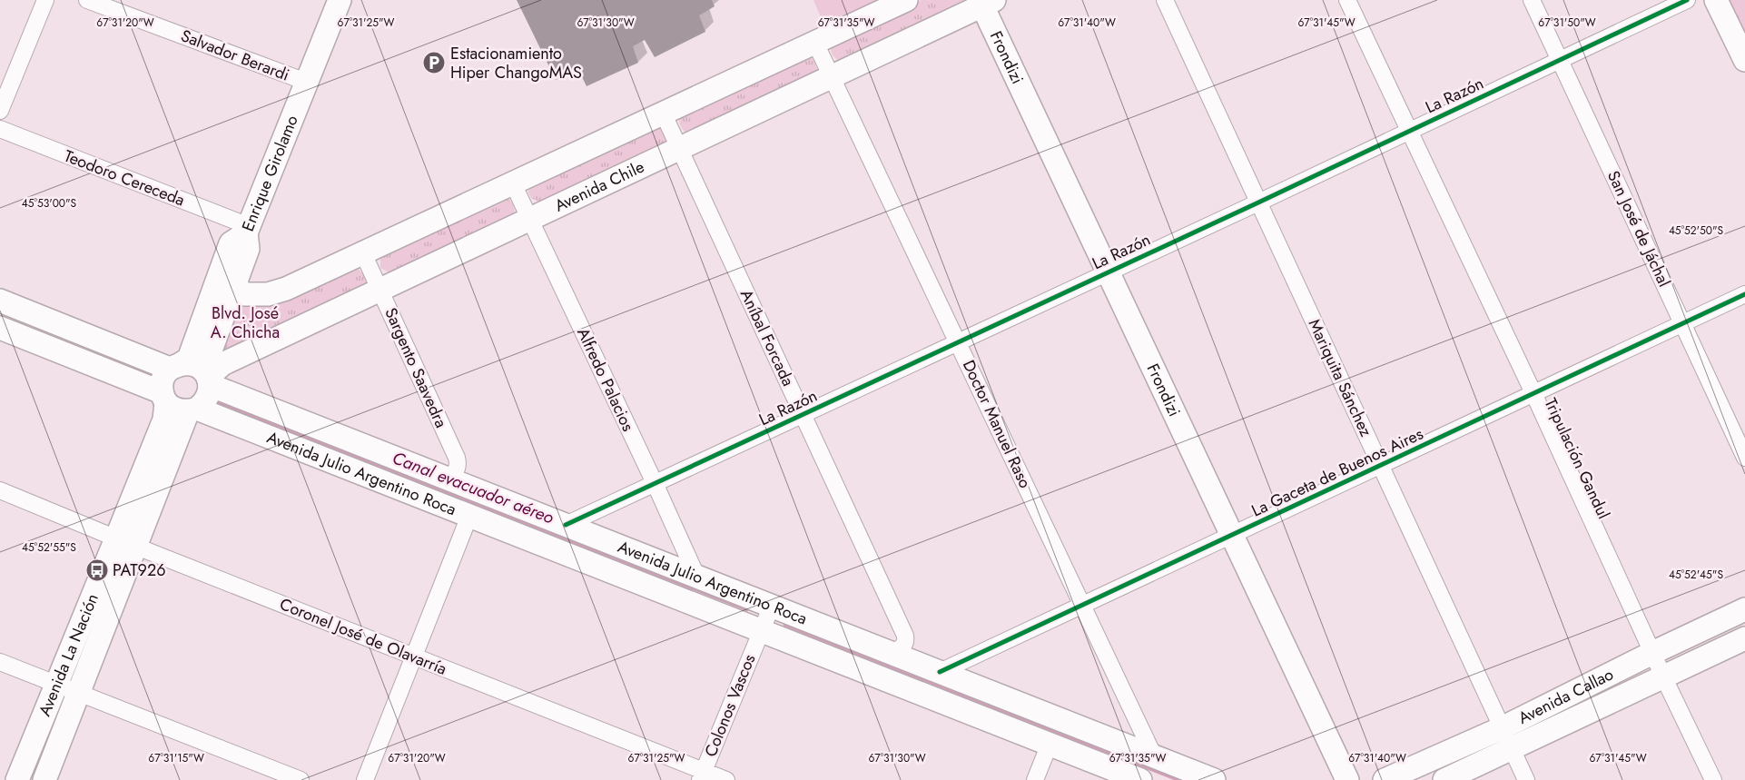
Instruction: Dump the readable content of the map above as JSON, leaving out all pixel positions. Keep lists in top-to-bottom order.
{
  "streets": {
    "main road": [
      "Frondizi",
      "Enrique Girolamo",
      "Avenida Chile",
      "Avenida Julio Argentino Roca",
      "Avenida La Nación",
      "Avenida Callao"
    ],
    "street": [
      "Salvador Berardi",
      "La Razón",
      "Teodoro Cereceda",
      "San José de Jáchal",
      "Aníbal Forcada",
      "Sargento Saavedra",
      "Mariquita Sánchez",
      "Alfredo Palacios",
      "Doctor Manuel Raso",
      "Tripulación Gandul",
      "La Gaceta de Buenos Aires",
      "Coronel José de Olavarría",
      "Colonos Vascos"
    ]
  },
  "crossings": [
    ["Salvador Berardi", "Enrique Girolamo"],
    ["Frondizi", "La Razón"],
    ["Frondizi", "Avenida Chile"],
    ["Frondizi", "La Gaceta de Buenos Aires"],
    ["La Razón", "San José de Jáchal"],
    ["La Razón", "Aníbal Forcada"],
    ["La Razón", "Mariquita Sánchez"],
    ["La Razón", "Alfredo Palacios"],
    ["La Razón", "Doctor Manuel Raso"],
    ["La Razón", "Tripulación Gandul"],
    ["La Razón", "Avenida Julio Argentino Roca"],
    ["Enrique Girolamo", "Teodoro Cereceda"],
    ["Enrique Girolamo", "Avenida Chile"],
    ["Enrique Girolamo", "Avenida Julio Argentino Roca"],
    ["Enrique Girolamo", "Avenida La Nación"],
    ["Avenida Chile", "Aníbal Forcada"],
    ["Avenida Chile", "Sargento Saavedra"],
    ["Avenida Chile", "Alfredo Palacios"],
    ["Avenida Chile", "Doctor Manuel Raso"],
    ["Avenida Chile", "Avenida Julio Argentino Roca"],
    ["Avenida Chile", "Avenida La Nación"],
    ["San José de Jáchal", "La Gaceta de Buenos Aires"],
    ["Aníbal Forcada", "Avenida Julio Argentino Roca"],
    ["Sargento Saavedra", "Avenida Julio Argentino Roca"],
    ["Mariquita Sánchez", "La Gaceta de Buenos Aires"],
    ["Mariquita Sánchez", "Avenida Callao"],
    ["Alfredo Palacios", "Avenida Julio Argentino Roca"],
    ["Doctor Manuel Raso", "La Gaceta de Buenos Aires"],
    ["Doctor Manuel Raso", "Avenida Julio Argentino Roca"],
    ["Tripulación Gandul", "La Gaceta de Buenos Aires"],
    ["Tripulación Gandul", "Avenida Callao"],
    ["La Gaceta de Buenos Aires", "Avenida Julio Argentino Roca"],
    ["Avenida Julio Argentino Roca", "Avenida La Nación"],
    ["Avenida Julio Argentino Roca", "Colonos Vascos"],
    ["Coronel José de Olavarría", "Avenida La Nación"],
    ["Coronel José de Olavarría", "Colonos Vascos"]
  ],
  "water": ["Canal evacuador aéreo"],
  "parks": ["Blvd. José A. Chicha"],
  "places": {
    "parking": ["Estacionamiento Hiper ChangoMAS"],
    "bus stop": ["PAT926"]
  },
  "coordinates": [
    "67°31'20\"W",
    "67°31'25\"W",
    "67°31'30\"W",
    "67°31'35\"W",
    "67°31'40\"W",
    "67°31'45\"W",
    "67°31'50\"W",
    "45°53'00\"S",
    "45°52'50\"S",
    "45°52'55\"S",
    "45°52'45\"S",
    "67°31'15\"W"
  ]
}
